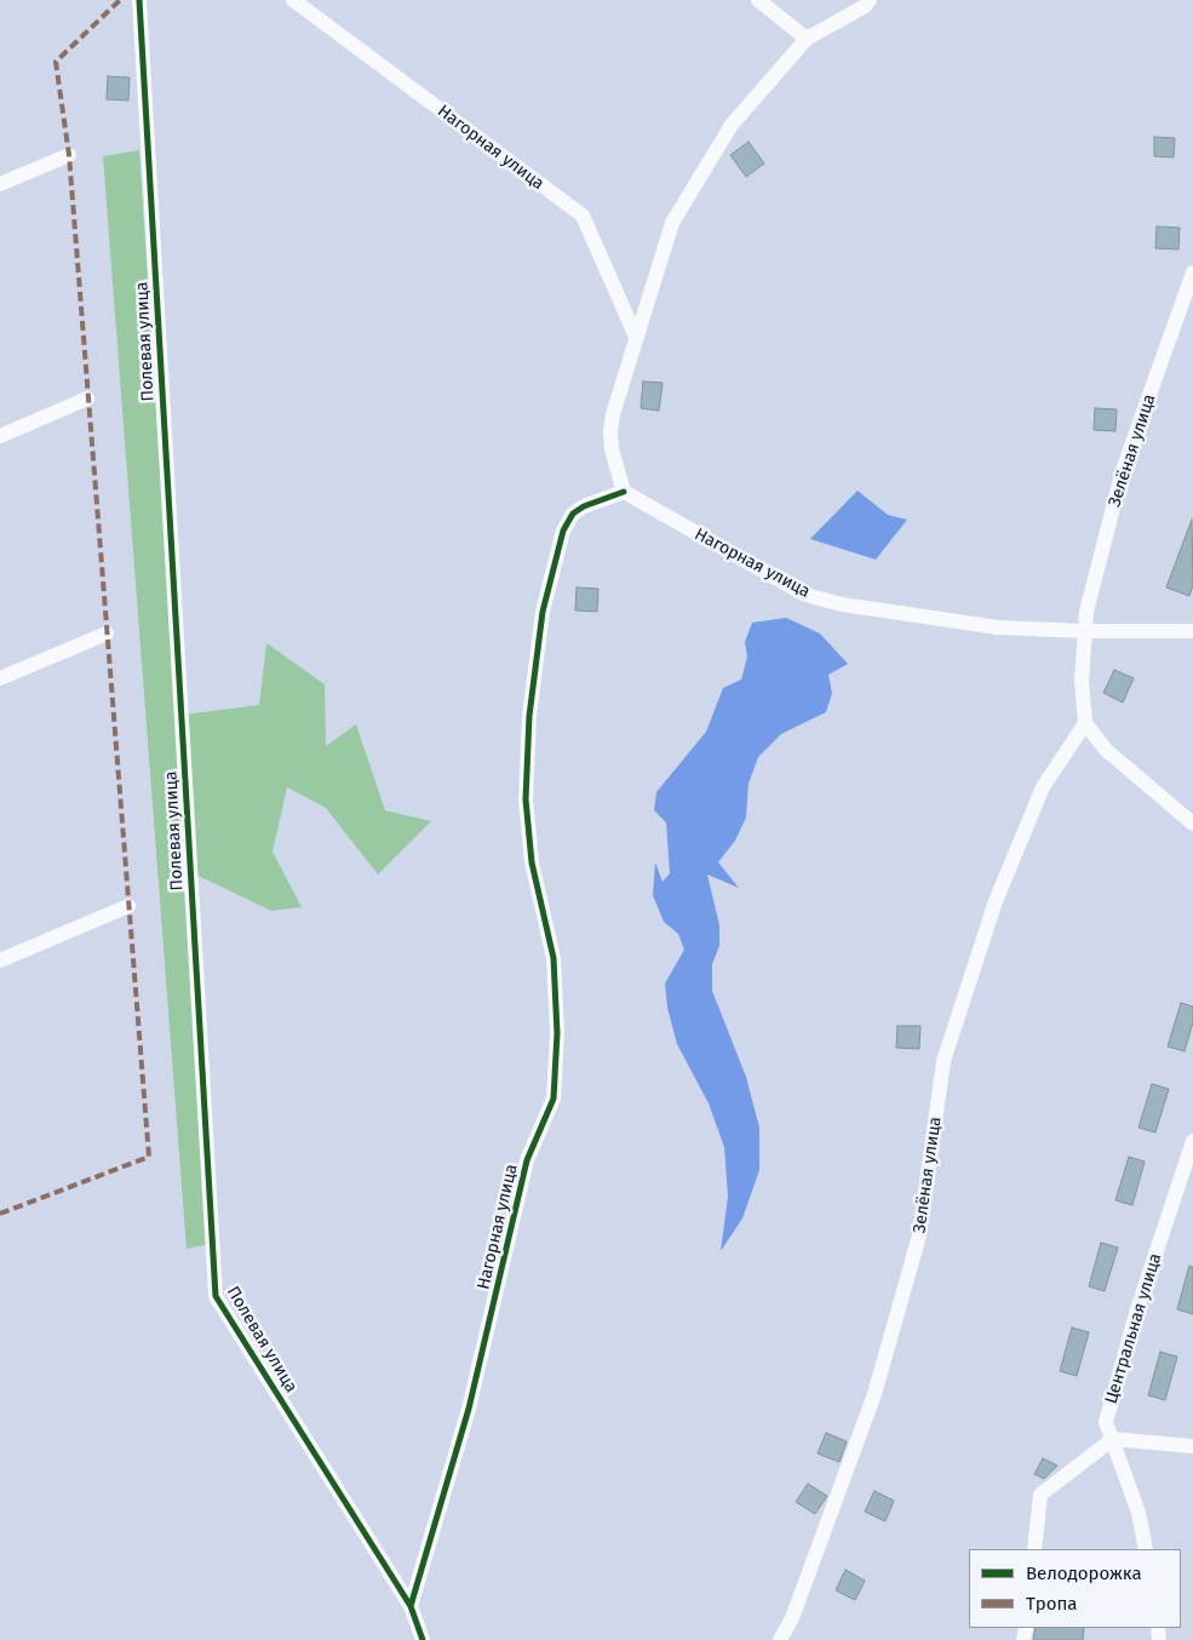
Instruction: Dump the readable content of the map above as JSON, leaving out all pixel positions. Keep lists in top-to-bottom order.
{
  "streets": {
    "street": [
      "Нагорная улица",
      "Полевая улица",
      "Зелёная улица",
      "Центральная улица"
    ]
  },
  "crossings": [
    ["Нагорная улица", "Полевая улица"],
    ["Нагорная улица", "Зелёная улица"]
  ],
  "legend": ["Велодорожка", "Тропа"]
}
